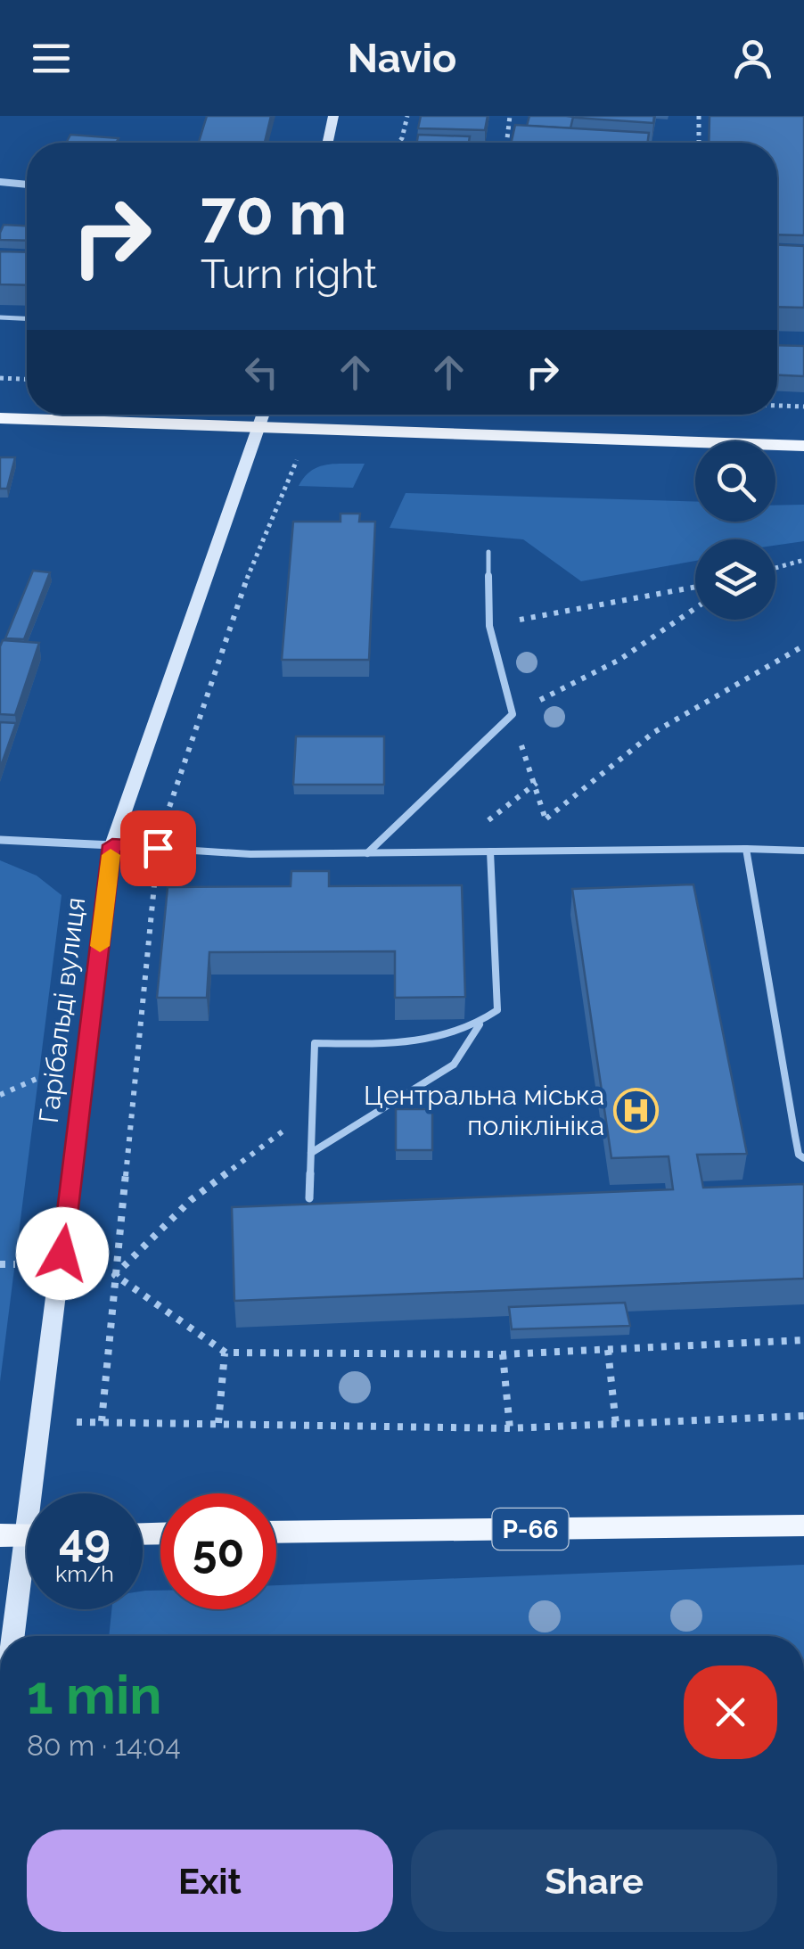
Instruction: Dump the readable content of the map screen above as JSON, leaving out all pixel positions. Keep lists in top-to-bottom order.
{
  "streets": {
    "main road": ["Гарібальді вулиця", "Р-66"]
  },
  "places": {
    "hospital": ["Центральна міська полiклiнiка"]
  },
  "page": {
    "header": "Navio",
    "turn": ["70 m", "Turn right"],
    "speed": "49 km/h",
    "limit": "50",
    "heading": ["1 min", "80 m · 14:04"],
    "buttons": ["Exit", "Share"]
  }
}
